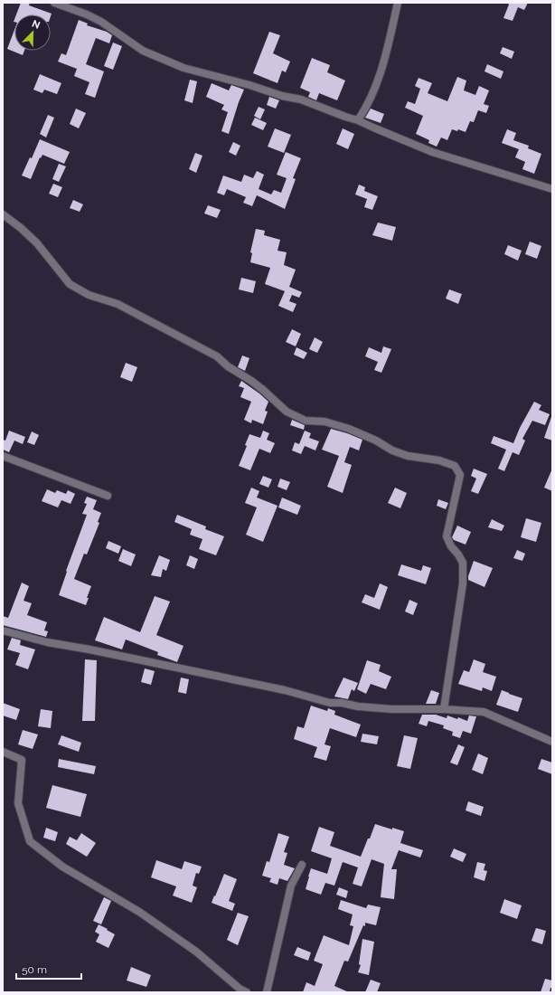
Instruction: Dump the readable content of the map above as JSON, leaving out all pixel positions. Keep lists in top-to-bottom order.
{
  "scale_bar": "50 m",
  "north": "top right"
}
